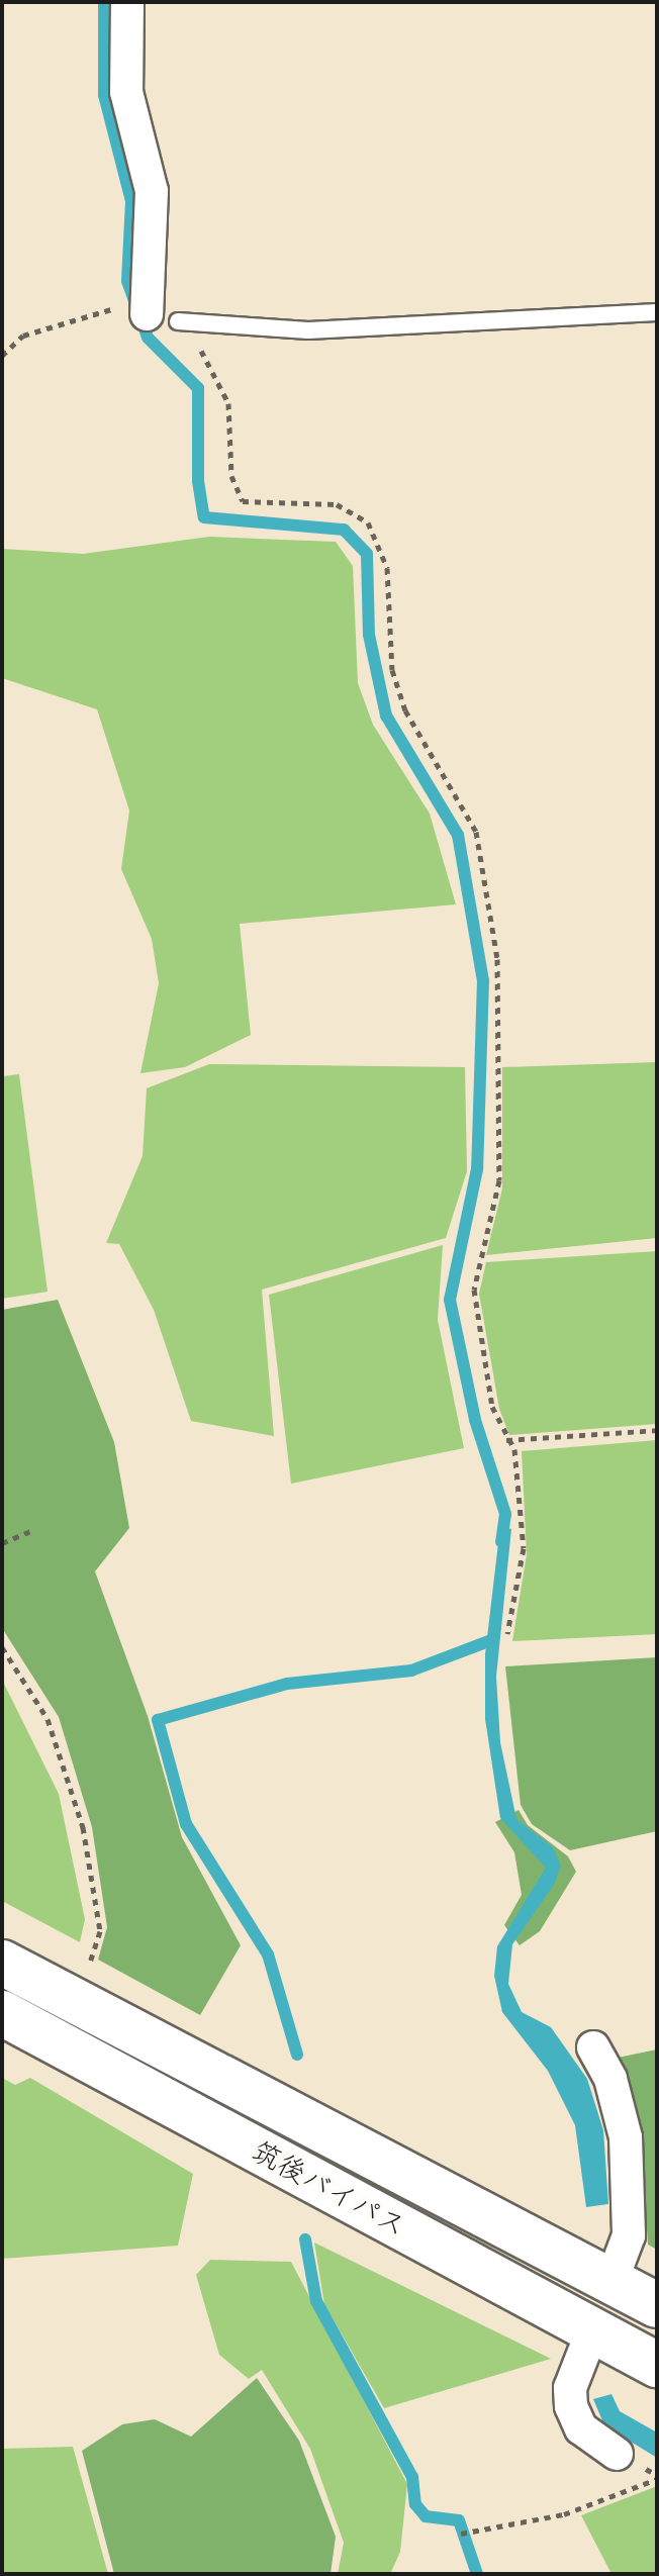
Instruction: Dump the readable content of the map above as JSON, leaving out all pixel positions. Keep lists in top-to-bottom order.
{
  "streets": {
    "highway": ["筑後バイパス"]
  }
}
